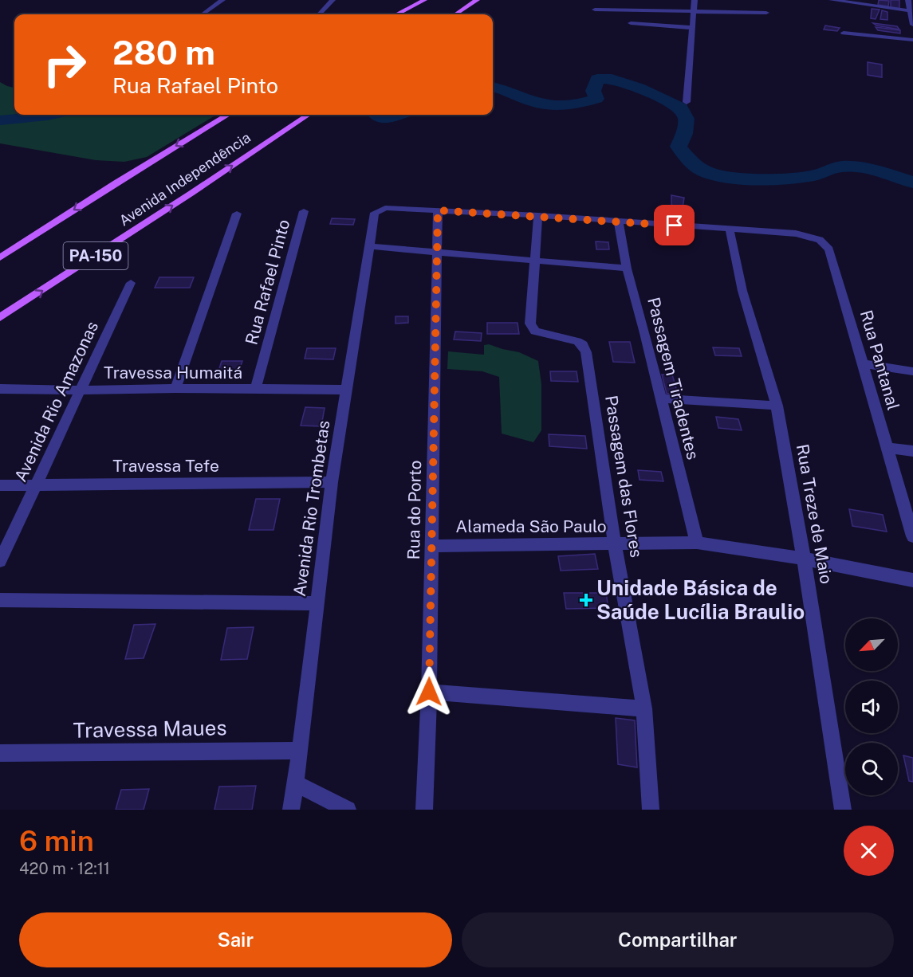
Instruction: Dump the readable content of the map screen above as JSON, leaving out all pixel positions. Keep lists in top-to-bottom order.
{
  "streets": {
    "main road": ["Avenida Independência", "PA-150"],
    "street": [
      "Rua Rafael Pinto",
      "Rua Pantanal",
      "Travessa Humaitá",
      "Passagem Tiradentes",
      "Avenida Rio Amazonas",
      "Travessa Tefe",
      "Passagem das Flores",
      "Avenida Rio Trombetas",
      "Rua do Porto",
      "Rua Treze de Maio",
      "Alameda São Paulo",
      "Travessa Maues"
    ]
  },
  "crossings": [
    ["Rua Rafael Pinto", "Travessa Humaitá"],
    ["Rua Pantanal", "Rua Treze de Maio"],
    ["Travessa Humaitá", "Avenida Rio Amazonas"],
    ["Travessa Humaitá", "Avenida Rio Trombetas"],
    ["Passagem Tiradentes", "Alameda São Paulo"],
    ["Avenida Rio Amazonas", "Travessa Tefe"],
    ["Travessa Tefe", "Avenida Rio Trombetas"],
    ["Passagem das Flores", "Alameda São Paulo"],
    ["Avenida Rio Trombetas", "Rua do Porto"],
    ["Avenida Rio Trombetas", "Travessa Maues"],
    ["Rua do Porto", "Alameda São Paulo"],
    ["Rua Treze de Maio", "Alameda São Paulo"]
  ],
  "places": {
    "health": ["Unidade Básica de Saúde Lucília Braulio"]
  },
  "north": "bottom left",
  "page": {
    "turn": ["280 m", "Rua Rafael Pinto"],
    "heading": ["6 min", "420 m · 12:11"],
    "buttons": ["Sair", "Compartilhar"]
  }
}
